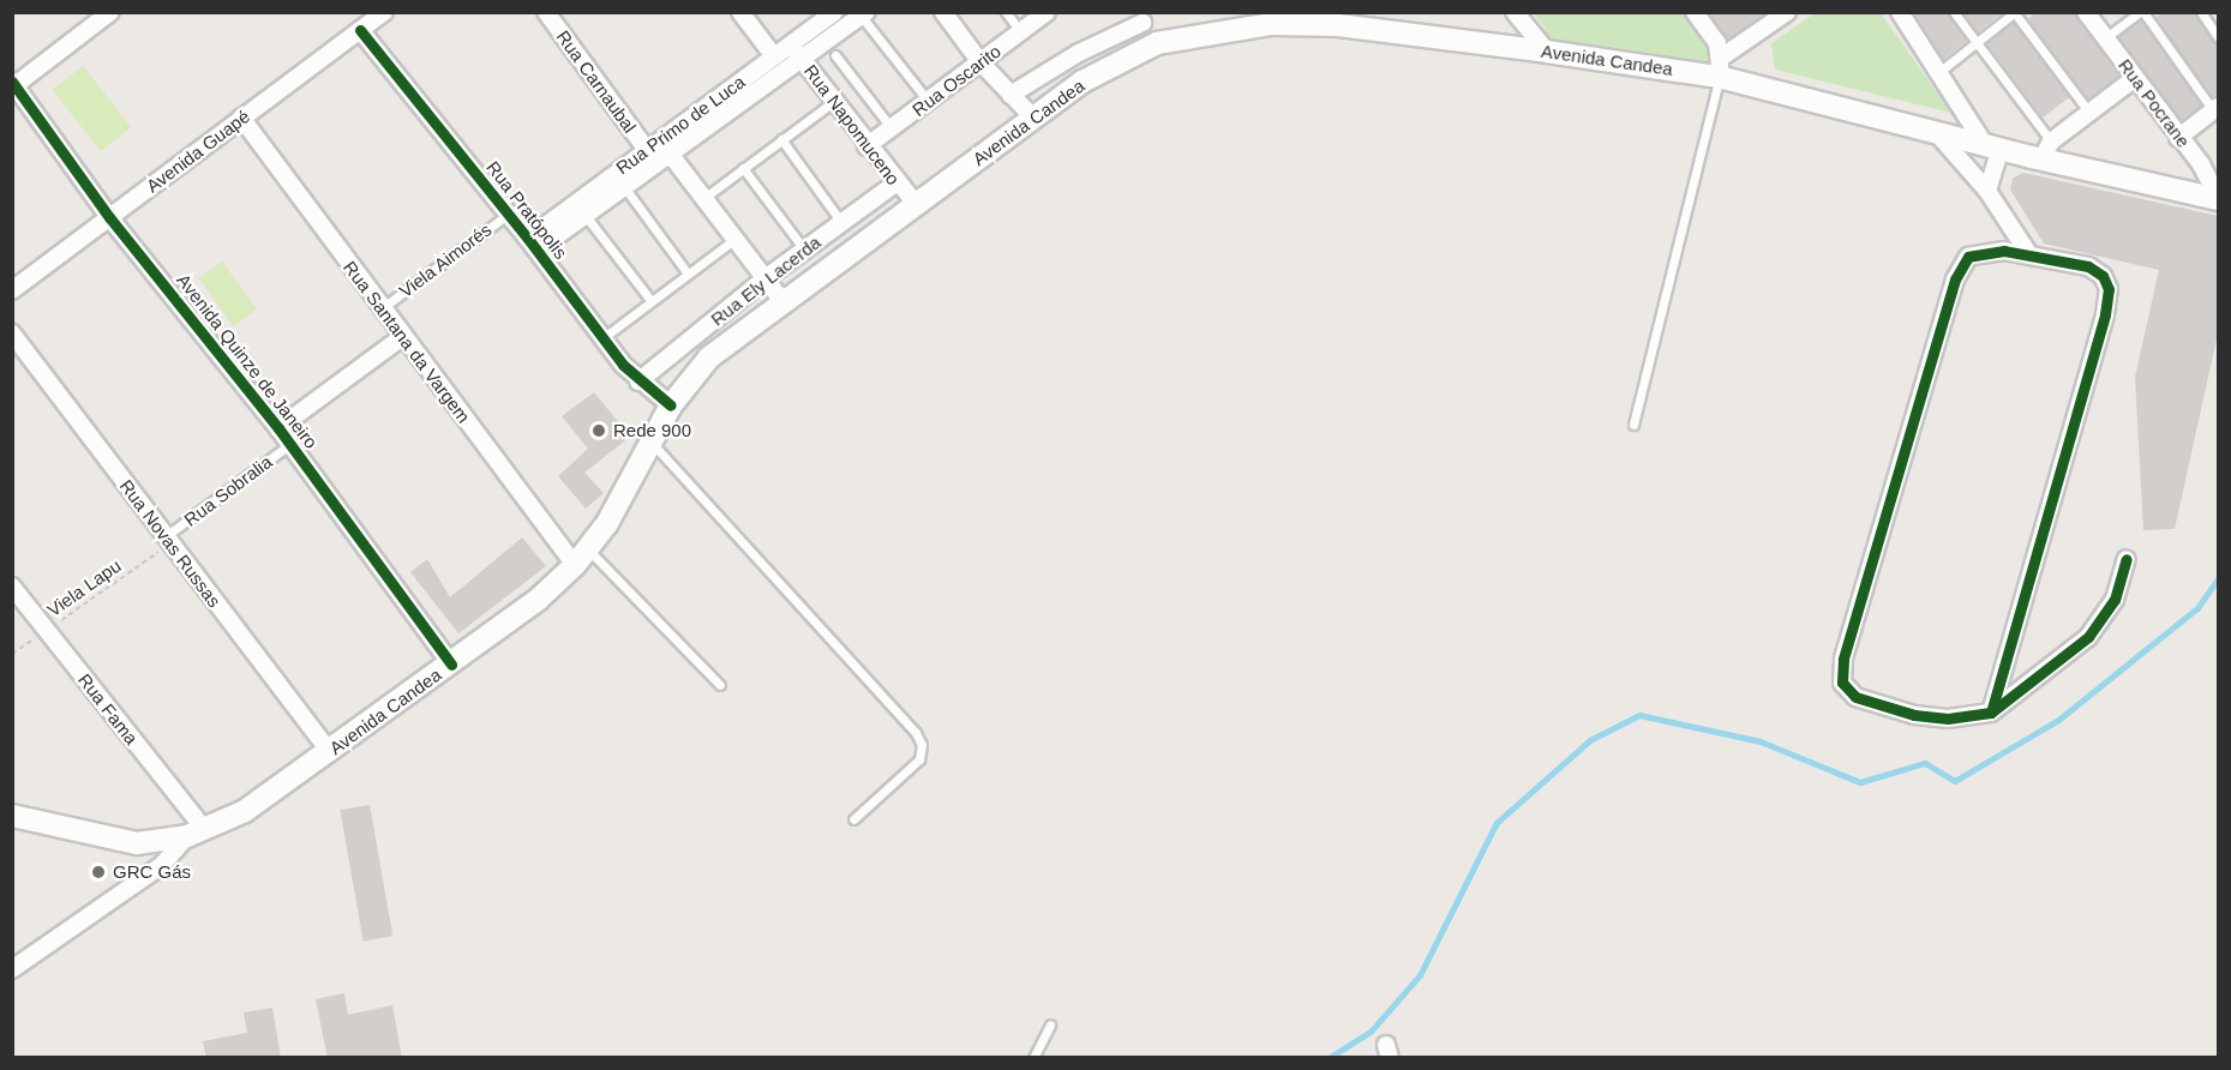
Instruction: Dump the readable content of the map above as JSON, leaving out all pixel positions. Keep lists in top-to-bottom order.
{
  "streets": {
    "main road": ["Avenida Candea"],
    "street": [
      "Rua Oscarito",
      "Rua Carnaubal",
      "Rua Pocrane",
      "Rua Primo de Luca",
      "Rua Napomuceno",
      "Avenida Guapé",
      "Rua Pratópolis",
      "Rua Ely Lacerda",
      "Rua Santana da Vargem",
      "Avenida Quinze de Janeiro",
      "Rua Novas Russas",
      "Rua Fama"
    ],
    "lane": ["Viela Aimorés", "Rua Sobralia"],
    "path": ["Viela Lapu"]
  },
  "crossings": [
    ["Avenida Candea", "Rua Carnaubal"],
    ["Avenida Candea", "Rua Pocrane"],
    ["Avenida Candea", "Rua Napomuceno"],
    ["Avenida Candea", "Rua Pratópolis"],
    ["Avenida Candea", "Rua Santana da Vargem"],
    ["Avenida Candea", "Avenida Quinze de Janeiro"],
    ["Avenida Candea", "Rua Novas Russas"],
    ["Avenida Candea", "Rua Fama"],
    ["Rua Oscarito", "Rua Napomuceno"],
    ["Rua Carnaubal", "Rua Primo de Luca"],
    ["Rua Carnaubal", "Rua Ely Lacerda"],
    ["Rua Primo de Luca", "Rua Napomuceno"],
    ["Rua Primo de Luca", "Rua Pratópolis"],
    ["Rua Napomuceno", "Rua Ely Lacerda"],
    ["Avenida Guapé", "Rua Pratópolis"],
    ["Avenida Guapé", "Rua Santana da Vargem"],
    ["Avenida Guapé", "Avenida Quinze de Janeiro"],
    ["Rua Pratópolis", "Viela Aimorés"],
    ["Rua Pratópolis", "Rua Ely Lacerda"],
    ["Viela Aimorés", "Rua Santana da Vargem"],
    ["Avenida Quinze de Janeiro", "Rua Sobralia"],
    ["Rua Sobralia", "Rua Novas Russas"],
    ["Rua Sobralia", "Viela Lapu"],
    ["Rua Novas Russas", "Viela Lapu"],
    ["Viela Lapu", "Rua Fama"]
  ],
  "places": ["Rede 900", "GRC Gás"]
}
